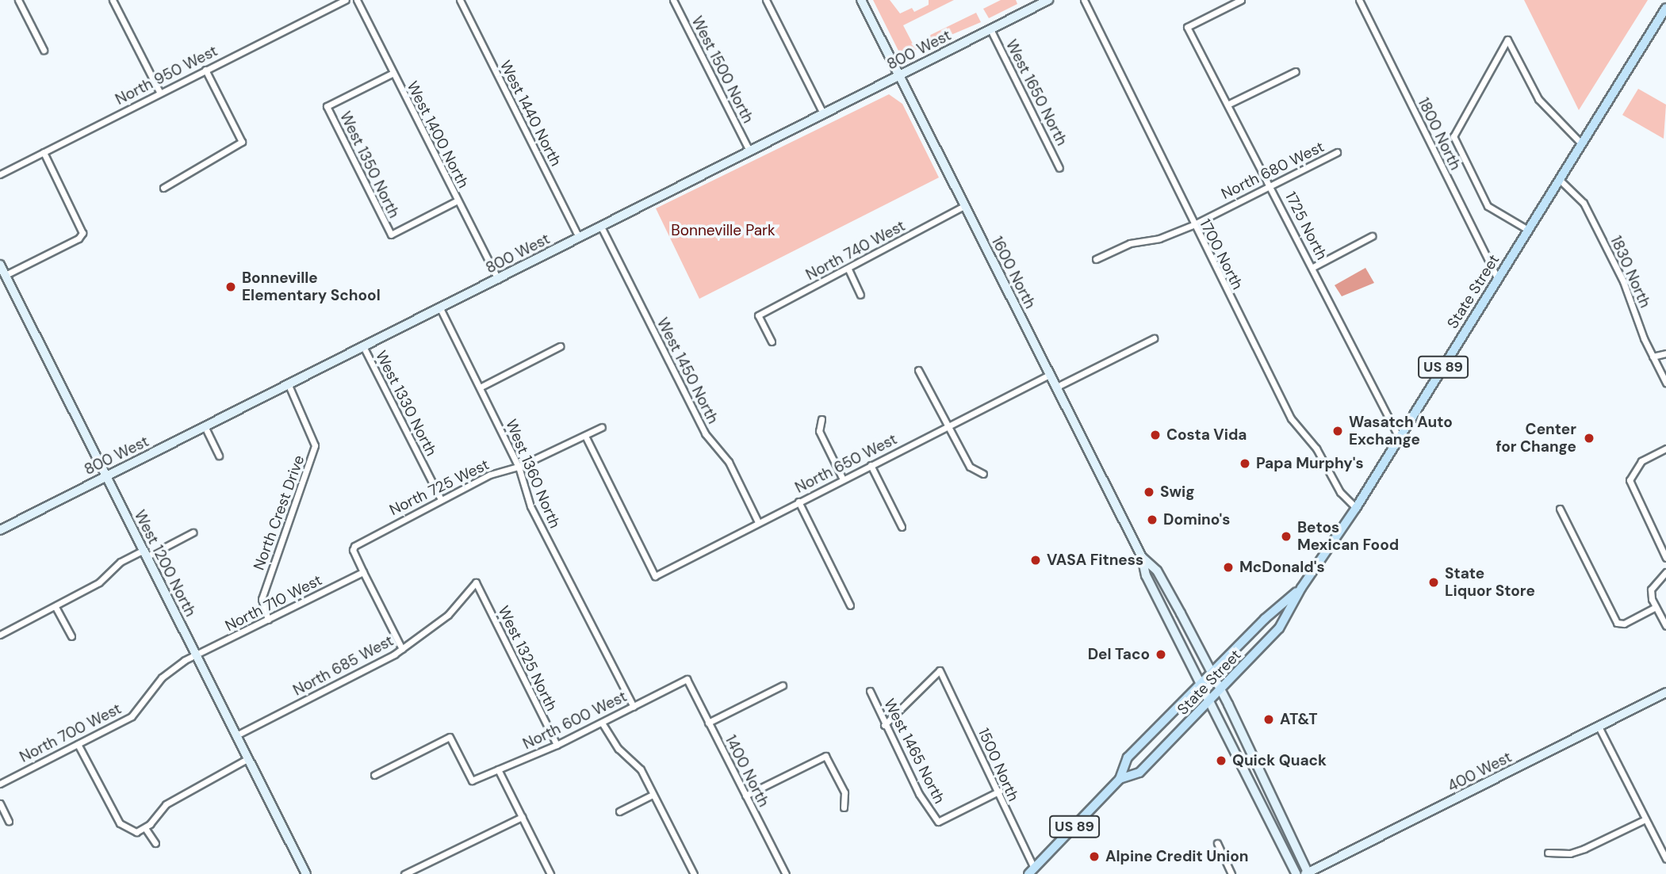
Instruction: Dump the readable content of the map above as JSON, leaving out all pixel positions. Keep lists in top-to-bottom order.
{
  "streets": {
    "main road": ["State Street", "US 89"],
    "street": [
      "800 West",
      "West 1500 North",
      "North 950 West",
      "West 1650 North",
      "West 1440 North",
      "1800 North",
      "West 1400 North",
      "West 1350 North",
      "North 680 West",
      "1725 North",
      "North 740 West",
      "1700 North",
      "1830 North",
      "1600 North",
      "West 1450 North",
      "West 1330 North",
      "North 650 West",
      "West 1360 North",
      "North 725 West",
      "North Crest Drive",
      "West 1200 North",
      "North 710 West",
      "West 1325 North",
      "North 685 West",
      "North 600 West",
      "North 700 West",
      "West 1465 North",
      "1500 North",
      "1400 North",
      "400 West"
    ]
  },
  "crossings": [
    ["800 West", "West 1500 North"],
    ["800 West", "West 1650 North"],
    ["800 West", "West 1440 North"],
    ["800 West", "West 1400 North"],
    ["800 West", "1600 North"],
    ["800 West", "West 1450 North"],
    ["800 West", "West 1330 North"],
    ["800 West", "West 1360 North"],
    ["800 West", "North Crest Drive"],
    ["800 West", "West 1200 North"],
    ["1800 North", "State Street"],
    ["West 1400 North", "West 1350 North"],
    ["North 680 West", "1725 North"],
    ["North 680 West", "1700 North"],
    ["1725 North", "State Street"],
    ["North 740 West", "1600 North"],
    ["1700 North", "State Street"],
    ["1830 North", "State Street"],
    ["1600 North", "State Street"],
    ["1600 North", "North 650 West"],
    ["1600 North", "400 West"],
    ["State Street", "1500 North"],
    ["West 1450 North", "North 650 West"],
    ["West 1330 North", "North 725 West"],
    ["North 650 West", "North 725 West"],
    ["West 1360 North", "North 725 West"],
    ["West 1360 North", "North 600 West"],
    ["North 725 West", "North 710 West"],
    ["North Crest Drive", "North 710 West"],
    ["West 1200 North", "North 710 West"],
    ["West 1200 North", "North 685 West"],
    ["West 1200 North", "North 700 West"],
    ["North 710 West", "North 700 West"],
    ["West 1325 North", "North 685 West"],
    ["West 1325 North", "North 600 West"],
    ["North 600 West", "1400 North"],
    ["West 1465 North", "1500 North"]
  ],
  "parks": ["Bonneville Park"],
  "places": [
    "Bonneville Elementary School",
    "Wasatch Auto Exchange",
    "Costa Vida",
    "Center for Change",
    "Papa Murphy's",
    "Swig",
    "Domino's",
    "Betos Mexican Food",
    "VASA Fitness",
    "McDonald's",
    "State Liquor Store",
    "Del Taco",
    "AT&T",
    "Quick Quack",
    "Alpine Credit Union"
  ]
}
